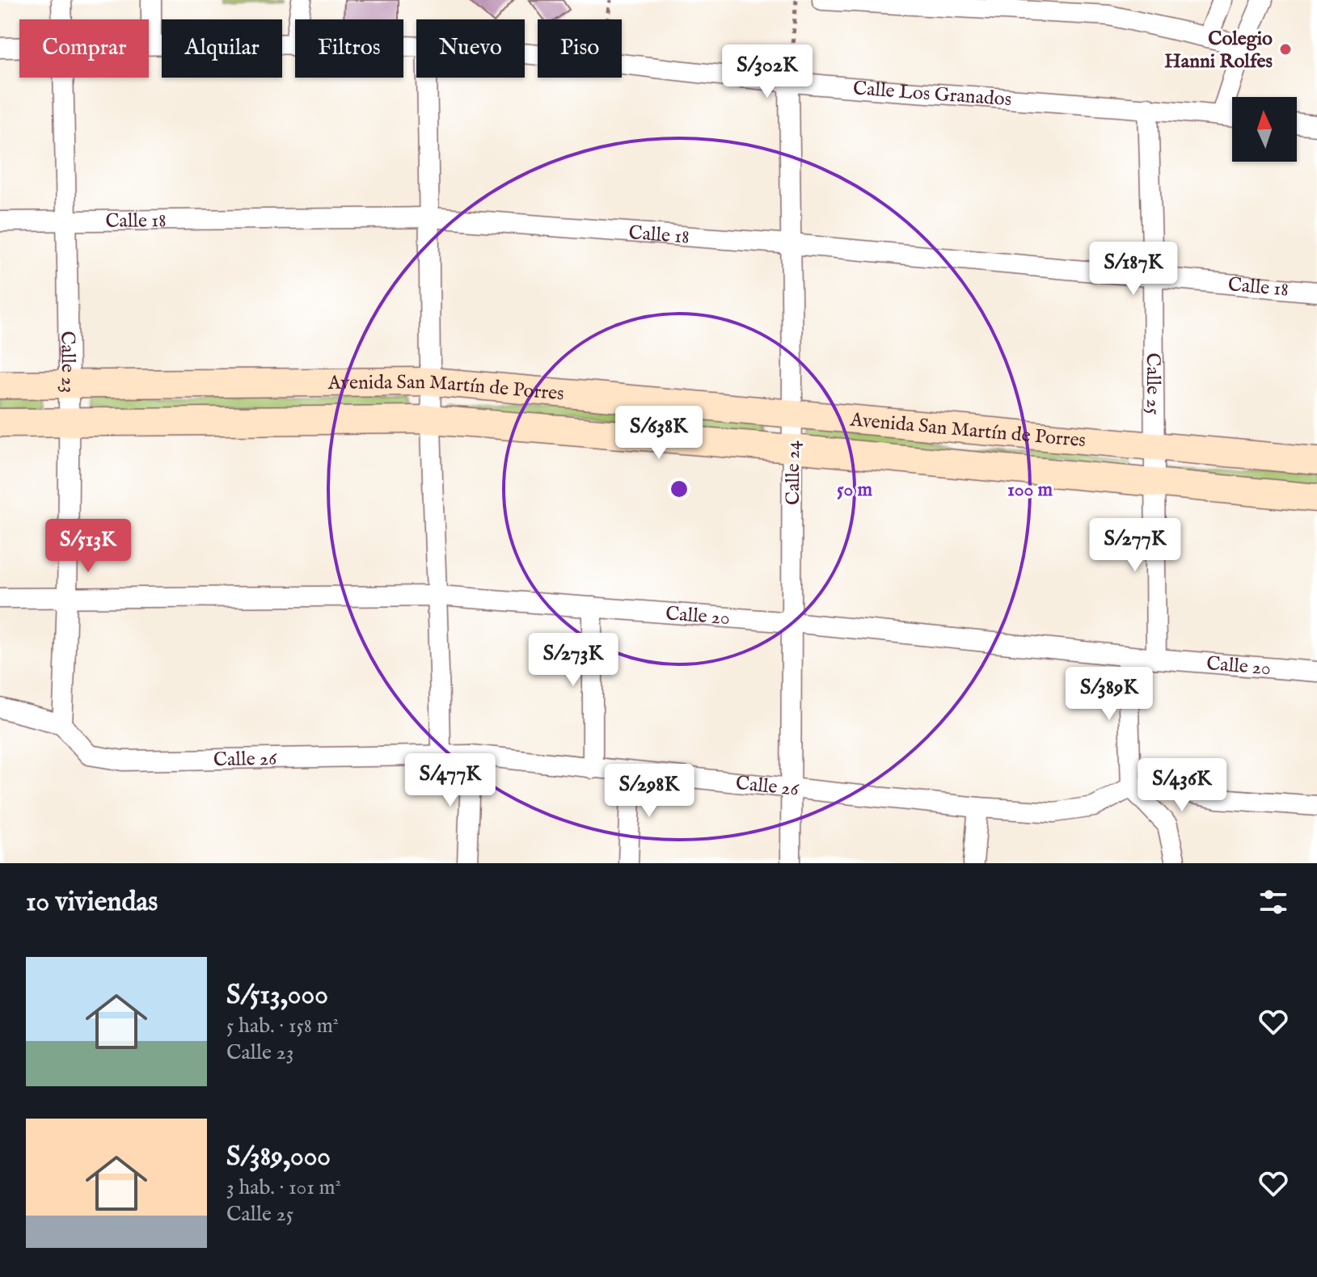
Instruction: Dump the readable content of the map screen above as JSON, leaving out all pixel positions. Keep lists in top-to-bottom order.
{
  "streets": {
    "main road": ["Avenida San Martín de Porres"],
    "street": [
      "Calle Los Granados",
      "Calle 18",
      "Calle 23",
      "Calle 25",
      "Calle 24",
      "Calle 20",
      "Calle 26"
    ]
  },
  "crossings": [
    ["Calle Los Granados", "Calle 25"],
    ["Calle Los Granados", "Calle 24"],
    ["Calle 18", "Calle 23"],
    ["Calle 18", "Calle 25"],
    ["Calle 18", "Calle 24"],
    ["Calle 23", "Avenida San Martín de Porres"],
    ["Calle 23", "Calle 20"],
    ["Calle 23", "Calle 26"],
    ["Calle 25", "Avenida San Martín de Porres"],
    ["Calle 25", "Calle 20"],
    ["Avenida San Martín de Porres", "Calle 24"],
    ["Calle 24", "Calle 20"],
    ["Calle 24", "Calle 26"]
  ],
  "places": ["Colegio Hanni Rolfes"],
  "north": "top",
  "page": {
    "chip": [
      "Comprar",
      "Alquilar",
      "Filtros",
      "Nuevo",
      "Piso"
    ],
    "price": [
      "S/302K",
      "S/187K",
      "S/638K",
      "S/277K",
      "S/513K",
      "S/273K",
      "S/389K",
      "S/477K",
      "S/436K",
      "S/298K"
    ],
    "heading": "10 viviendas",
    "list": [
      {
        "name": "S/513,000",
        "note": "5 hab. · 158 m² · Calle 23"
      },
      {
        "name": "S/389,000",
        "note": "3 hab. · 101 m² · Calle 25"
      }
    ]
  },
  "rings": ["50 m", "100 m"]
}
